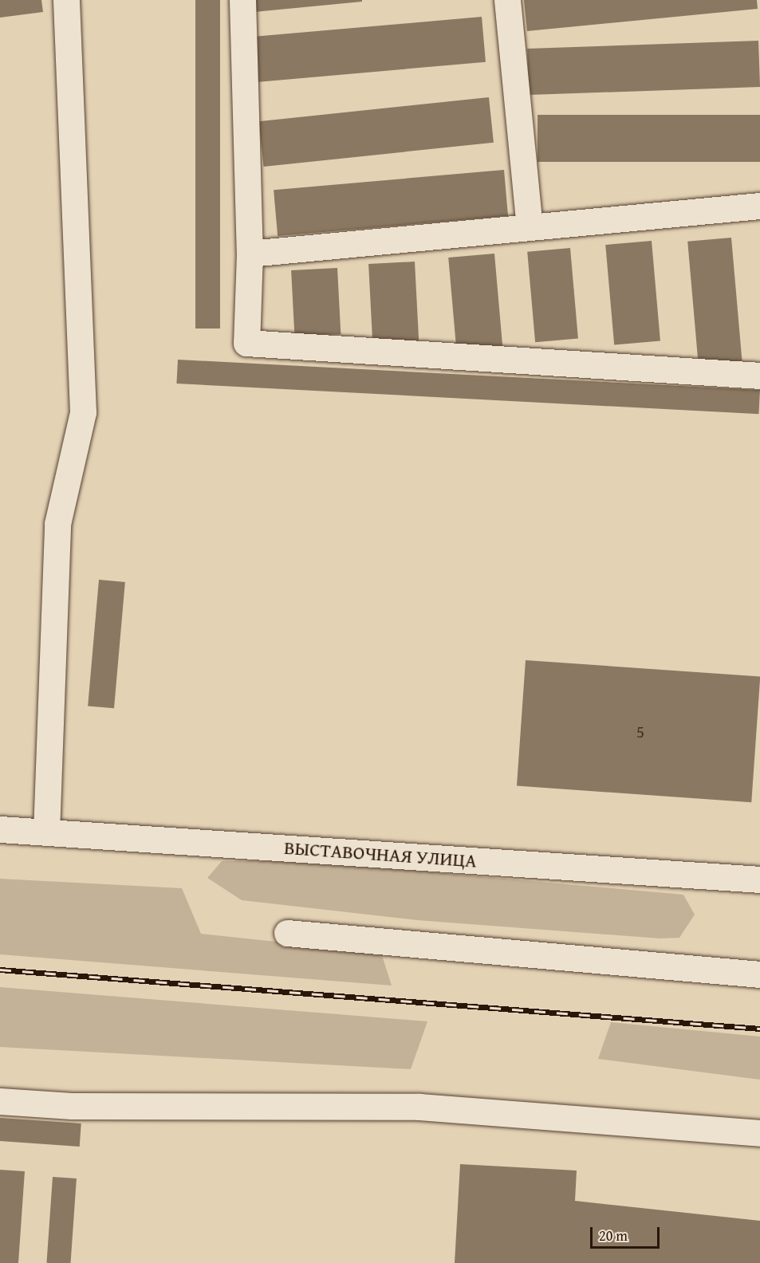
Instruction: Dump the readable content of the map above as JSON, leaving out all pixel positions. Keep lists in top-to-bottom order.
{
  "streets": {
    "street": ["ВЫСТАВОЧНАЯ УЛИЦА"]
  },
  "house_numbers": ["5"],
  "scale_bar": "20 m"
}
